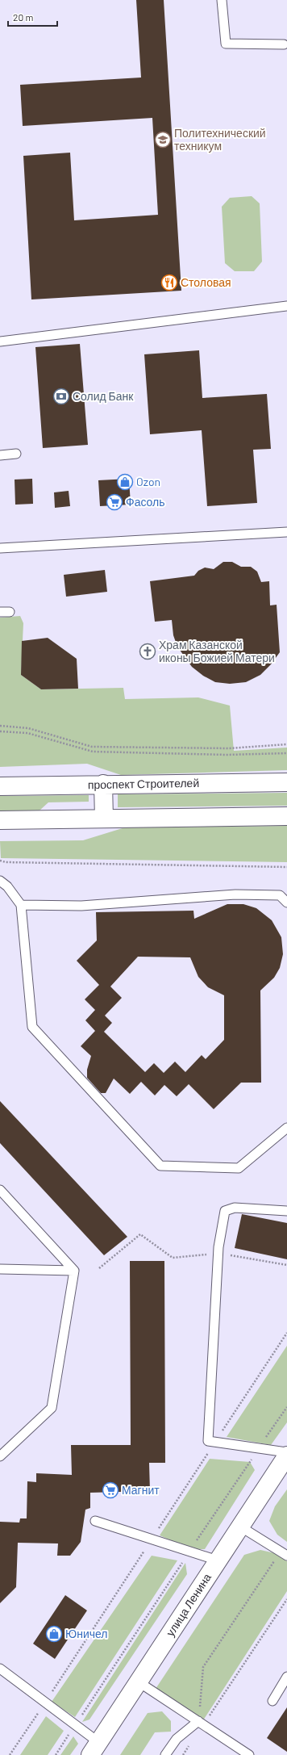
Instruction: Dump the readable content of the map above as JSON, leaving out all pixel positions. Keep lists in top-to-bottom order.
{
  "streets": {
    "street": ["проспект Строителей", "улица Ленина"]
  },
  "places": {
    "school or university": ["Политехнический техникум"],
    "restaurant": ["Столовая"],
    "bank": ["Солид Банк"],
    "shop": ["Ozon", "Юничел"],
    "supermarket": ["Фасоль", "Магнит"],
    "church": ["Храм Казанской иконы Божией Матери"]
  },
  "scale_bar": "20 m"
}
